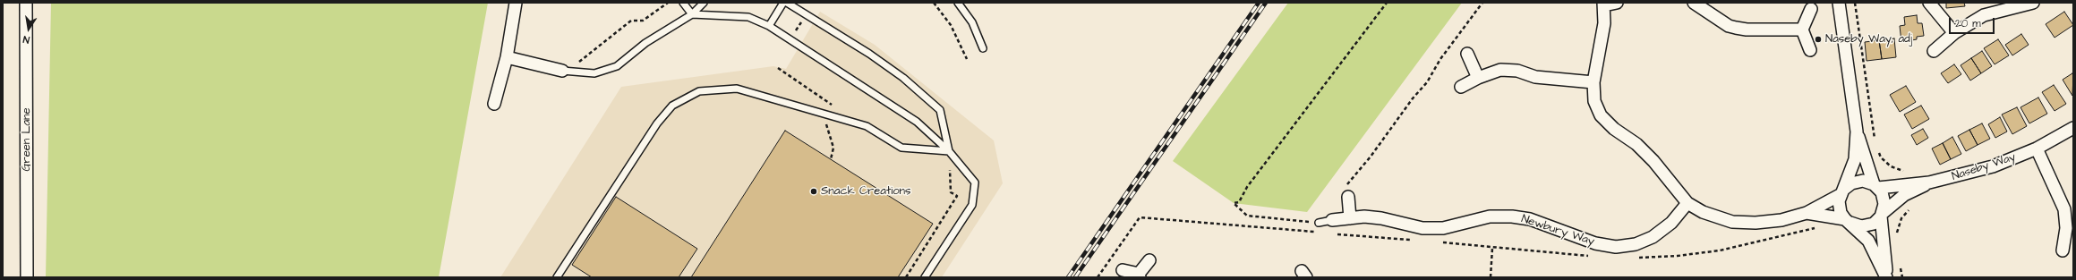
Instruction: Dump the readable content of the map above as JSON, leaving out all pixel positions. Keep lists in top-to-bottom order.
{
  "streets": {
    "street": ["Green Lane", "Naseby Way", "Newbury Way"]
  },
  "places": ["Naseby Way, adj", "Snack Creations"],
  "scale_bar": "20 m",
  "north": "bottom"
}
